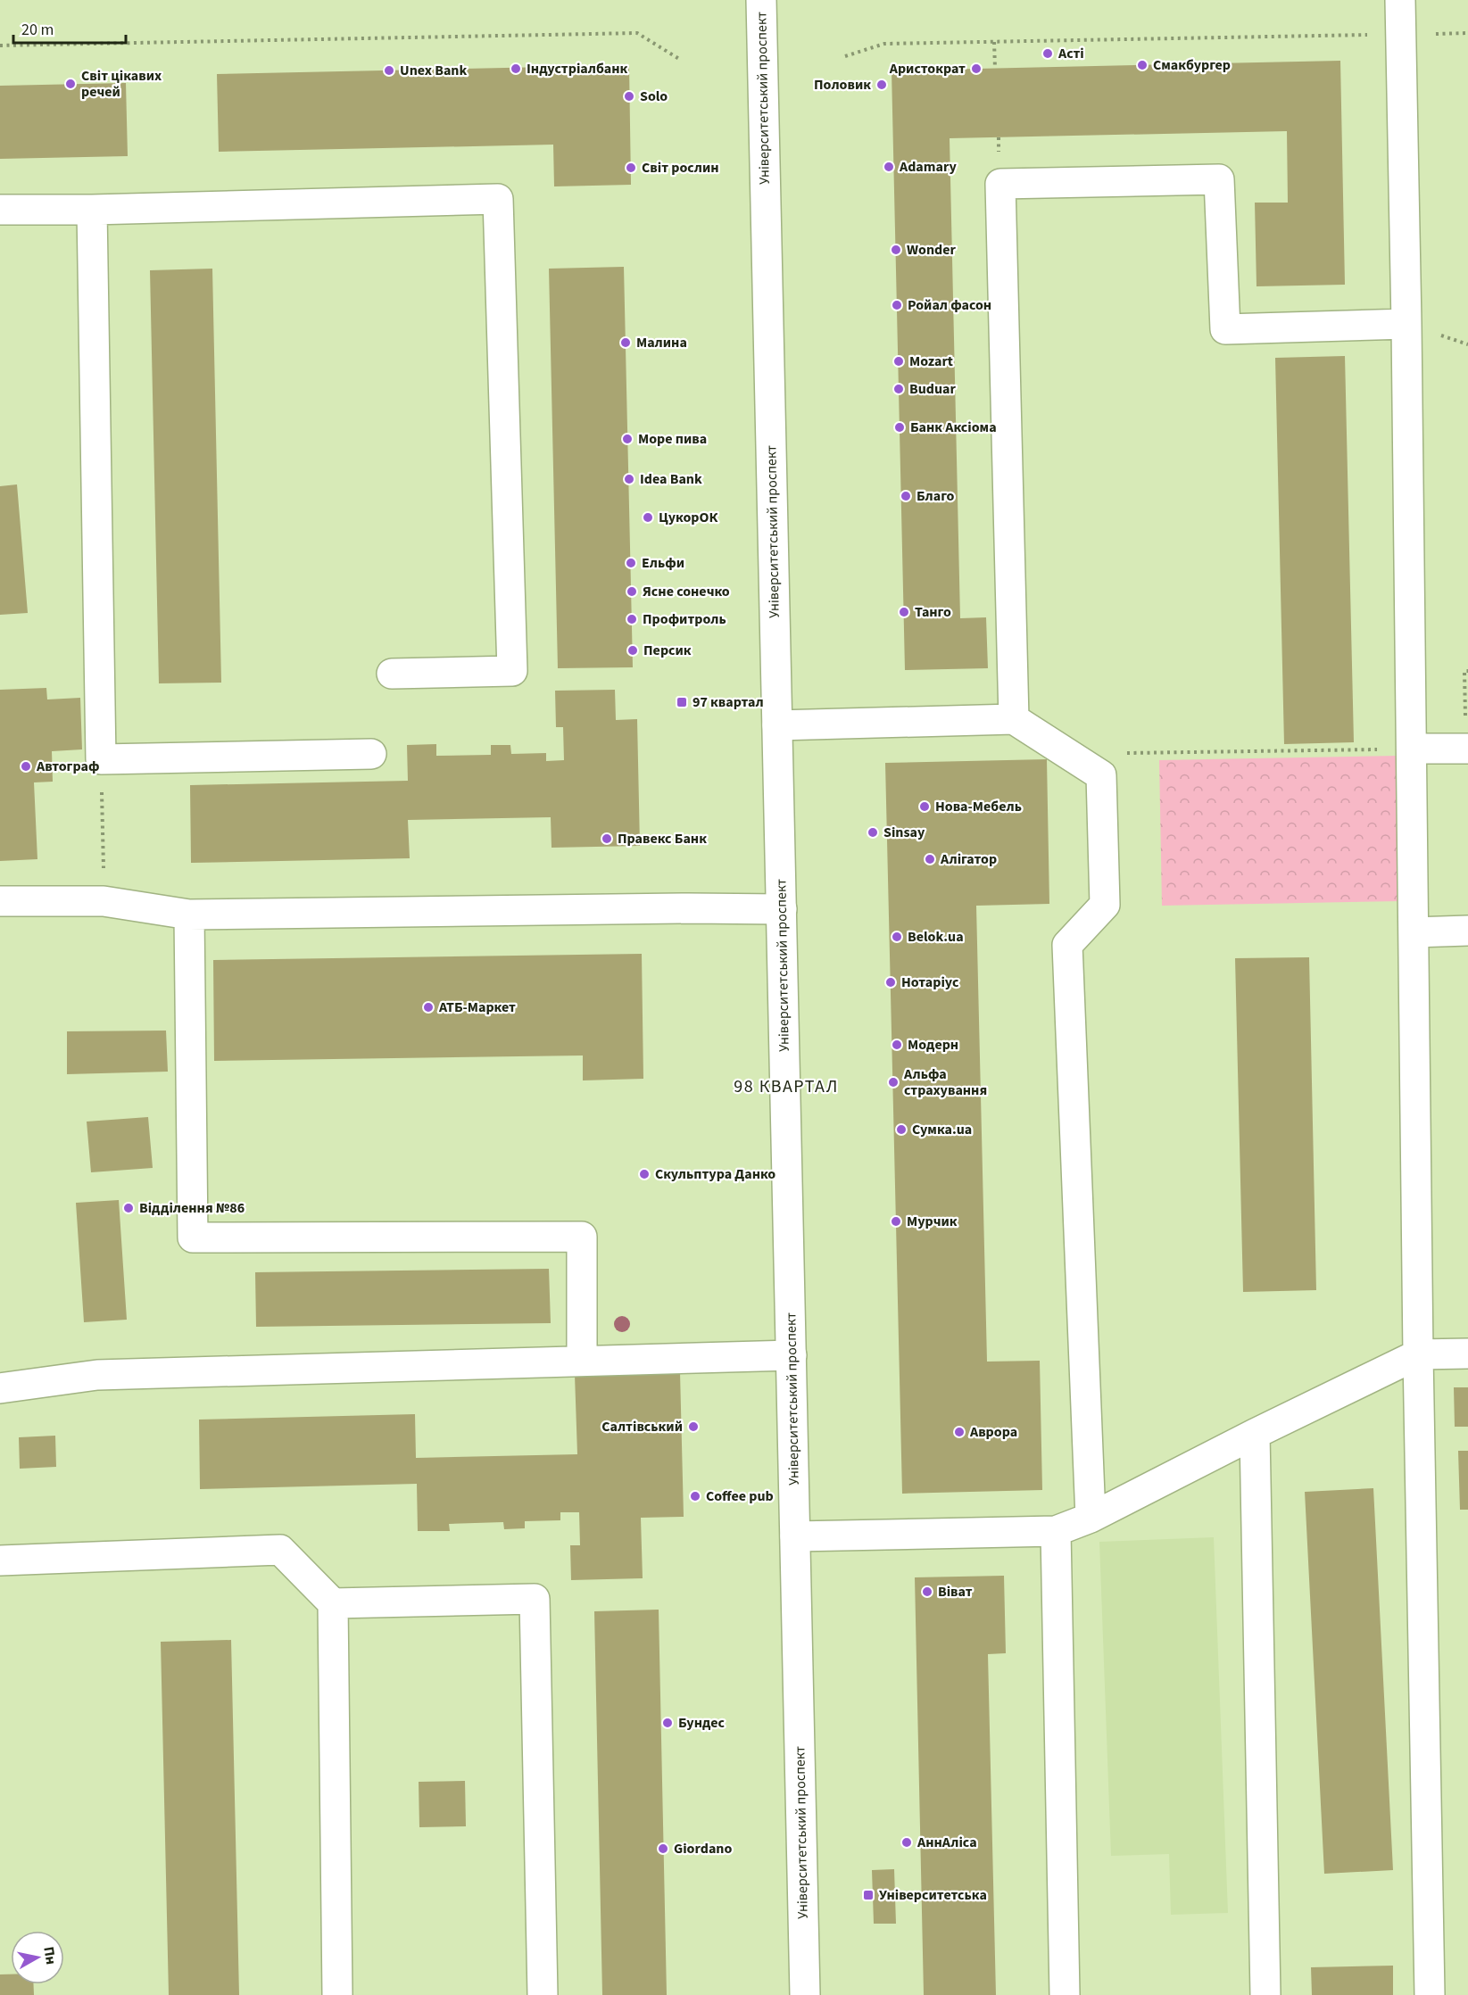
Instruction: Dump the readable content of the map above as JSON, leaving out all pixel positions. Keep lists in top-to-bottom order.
{
  "streets": {
    "main road": ["Університетський проспект"]
  },
  "districts": ["98 КВАРТАЛ"],
  "places": {
    "other": [
      "Асті",
      "Смакбургер",
      "Індустріалбанк",
      "Аристократ",
      "Unex Bank",
      "Світ цікавих речей",
      "Половик",
      "Solo",
      "Adamary",
      "Світ рослин",
      "Wonder",
      "Ройал фасон",
      "Малина",
      "Mozart",
      "Buduar",
      "Банк Аксіома",
      "Море пива",
      "Idea Bank",
      "Благо",
      "ЦукорОК",
      "Ельфи",
      "Ясне сонечко",
      "Танго",
      "Профитроль",
      "Персик",
      "Автограф",
      "Нова-Мебель",
      "Sinsay",
      "Правекс Банк",
      "Алігатор",
      "Belok.ua",
      "Нотаріус",
      "АТБ-Маркет",
      "Модерн",
      "Альфа страхування",
      "Сумка.ua",
      "Скульптура Данко",
      "Відділення №86",
      "Мурчик",
      "Салтівський",
      "Аврора",
      "Coffee pub",
      "Віват",
      "Бундес",
      "АннАліса",
      "Giordano"
    ],
    "transit": ["97 квартал", "Університетська"]
  },
  "scale_bar": "20 m",
  "north": "right"
}
